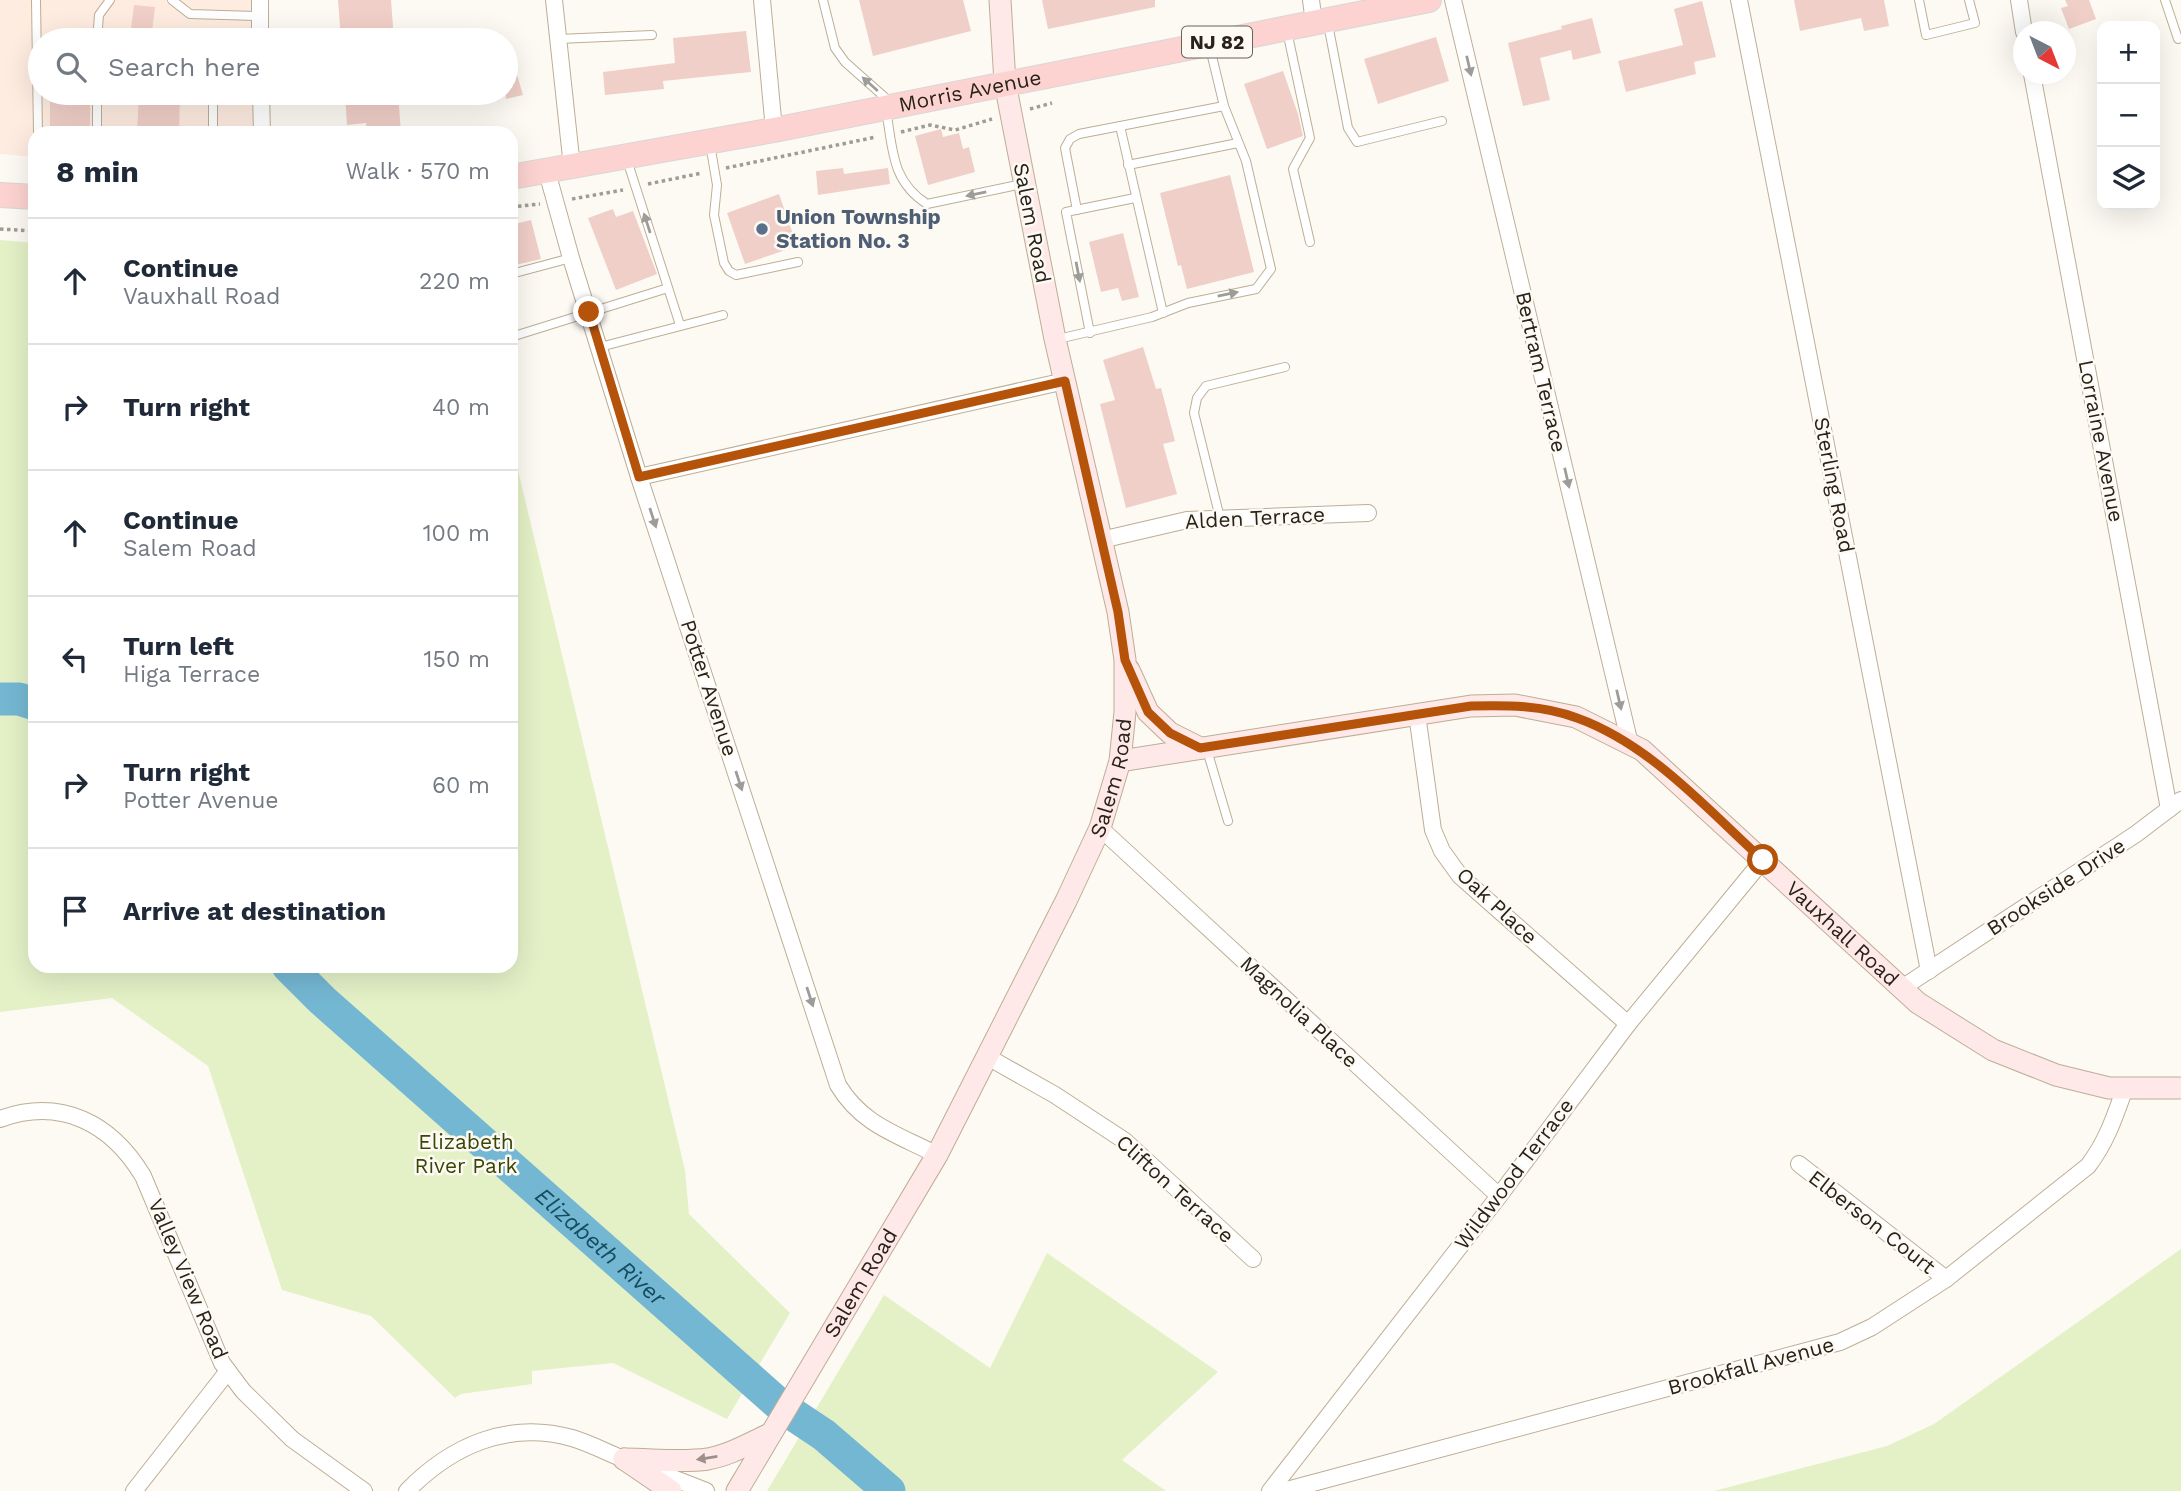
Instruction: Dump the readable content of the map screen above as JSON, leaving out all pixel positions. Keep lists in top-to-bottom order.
{
  "streets": {
    "main road": ["NJ 82", "Morris Avenue"],
    "street": [
      "Salem Road",
      "Bertram Terrace",
      "Lorraine Avenue",
      "Sterling Road",
      "Alden Terrace",
      "Potter Avenue",
      "Brookside Drive",
      "Oak Place",
      "Vauxhall Road",
      "Magnolia Place",
      "Wildwood Terrace",
      "Clifton Terrace",
      "Elberson Court",
      "Valley View Road",
      "Brookfall Avenue"
    ]
  },
  "crossings": [
    ["Morris Avenue", "Salem Road"],
    ["Morris Avenue", "Potter Avenue"],
    ["Salem Road", "Alden Terrace"],
    ["Salem Road", "Potter Avenue"],
    ["Salem Road", "Vauxhall Road"],
    ["Salem Road", "Magnolia Place"],
    ["Salem Road", "Clifton Terrace"],
    ["Bertram Terrace", "Vauxhall Road"],
    ["Lorraine Avenue", "Brookside Drive"],
    ["Sterling Road", "Brookside Drive"],
    ["Brookside Drive", "Vauxhall Road"],
    ["Oak Place", "Vauxhall Road"],
    ["Oak Place", "Wildwood Terrace"],
    ["Vauxhall Road", "Wildwood Terrace"],
    ["Vauxhall Road", "Brookfall Avenue"],
    ["Magnolia Place", "Wildwood Terrace"],
    ["Elberson Court", "Brookfall Avenue"]
  ],
  "one_way": ["Bertram Terrace", "Potter Avenue"],
  "water": ["Elizabeth River"],
  "parks": ["Elizabeth River Park"],
  "places": ["Union Township Station No. 3"],
  "north": "bottom right",
  "page": {
    "map_buttons": ["+", "−"],
    "search": "Search here",
    "heading": ["8 min", "Walk · 570 m"],
    "list": [
      ["Continue", "Vauxhall Road", "220 m"],
      ["Turn right", "40 m"],
      ["Continue", "Salem Road", "100 m"],
      ["Turn left", "Higa Terrace", "150 m"],
      ["Turn right", "Potter Avenue", "60 m"],
      "Arrive at destination"
    ]
  }
}
